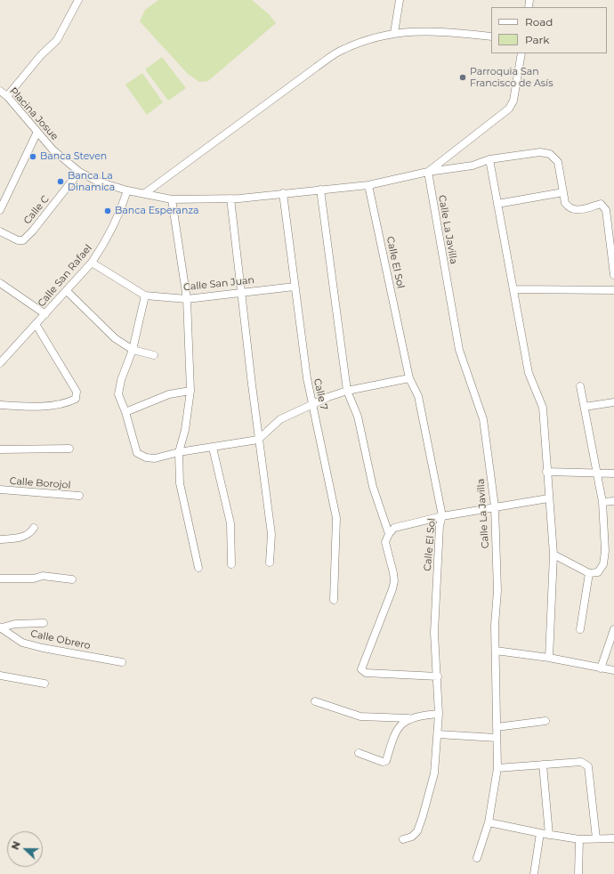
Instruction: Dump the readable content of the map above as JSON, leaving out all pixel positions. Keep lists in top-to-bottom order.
{
  "streets": {
    "street": [
      "Placina Josue",
      "Calle C",
      "Calle La Javilla",
      "Calle El Sol",
      "Calle San Rafael",
      "Calle San Juan",
      "Calle 7",
      "Calle Borojol",
      "Calle Obrero"
    ]
  },
  "crossings": [
    ["Placina Josue", "Calle C"],
    ["Placina Josue", "Calle La Javilla"],
    ["Placina Josue", "Calle El Sol"],
    ["Placina Josue", "Calle San Rafael"],
    ["Placina Josue", "Calle 7"],
    ["Calle San Rafael", "Calle San Juan"],
    ["Calle San Juan", "Calle 7"]
  ],
  "places": [
    "Parroquia San Francisco de Asís",
    "Banca Steven",
    "Banca La Dinamica",
    "Banca Esperanza"
  ],
  "legend": ["Road", "Park"],
  "north": "left"
}
